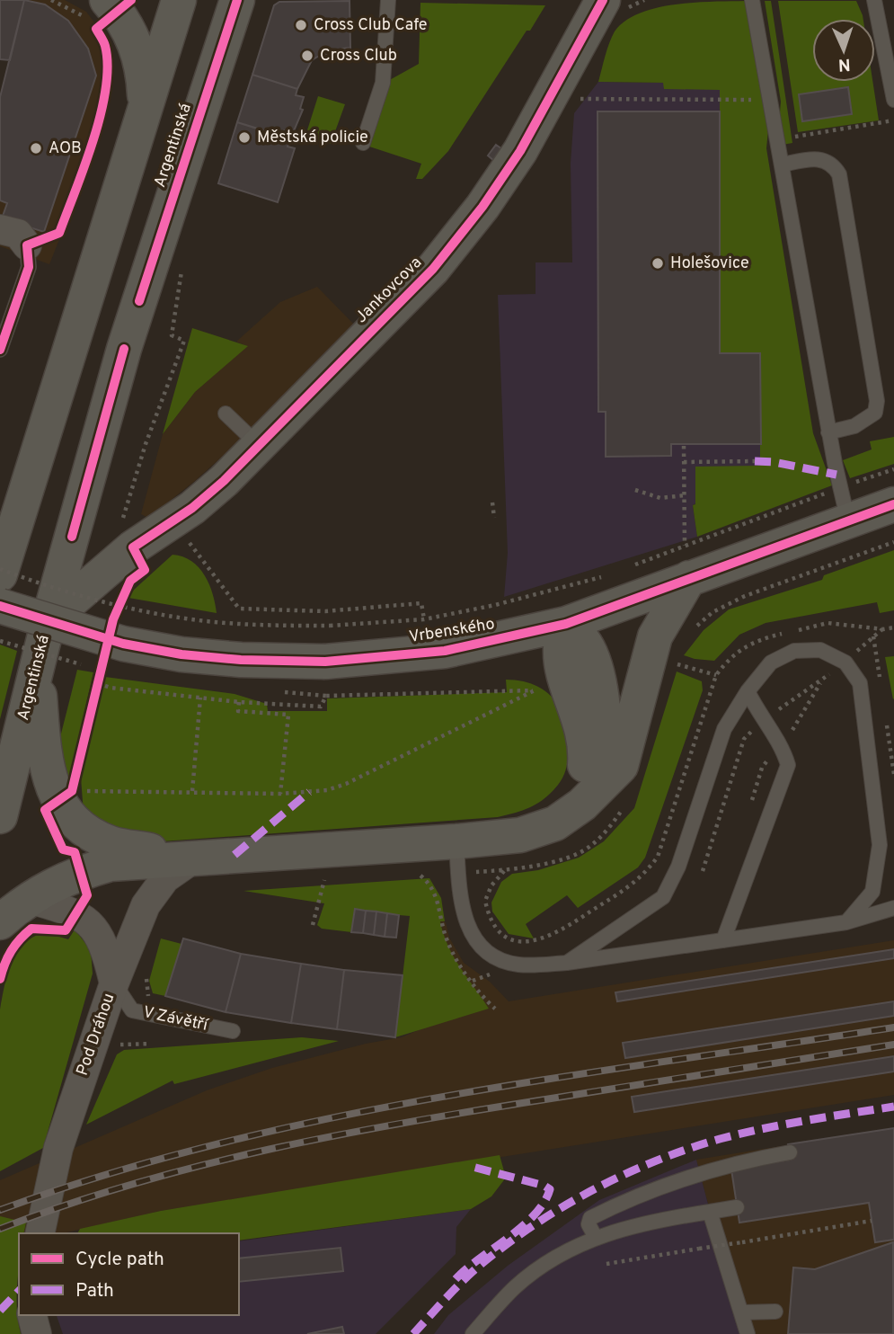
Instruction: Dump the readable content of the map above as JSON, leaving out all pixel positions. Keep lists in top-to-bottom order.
{
  "streets": {
    "main road": ["Argentinská", "Jankovcova", "Vrbenského"],
    "street": ["V Závětří", "Pod Dráhou"]
  },
  "crossings": [
    ["Argentinská", "Jankovcova"],
    ["V Závětří", "Pod Dráhou"]
  ],
  "places": [
    "Cross Club Cafe",
    "Cross Club",
    "Městská policie",
    "AOB",
    "Holešovice"
  ],
  "legend": ["Cycle path", "Path"],
  "north": "bottom"
}
